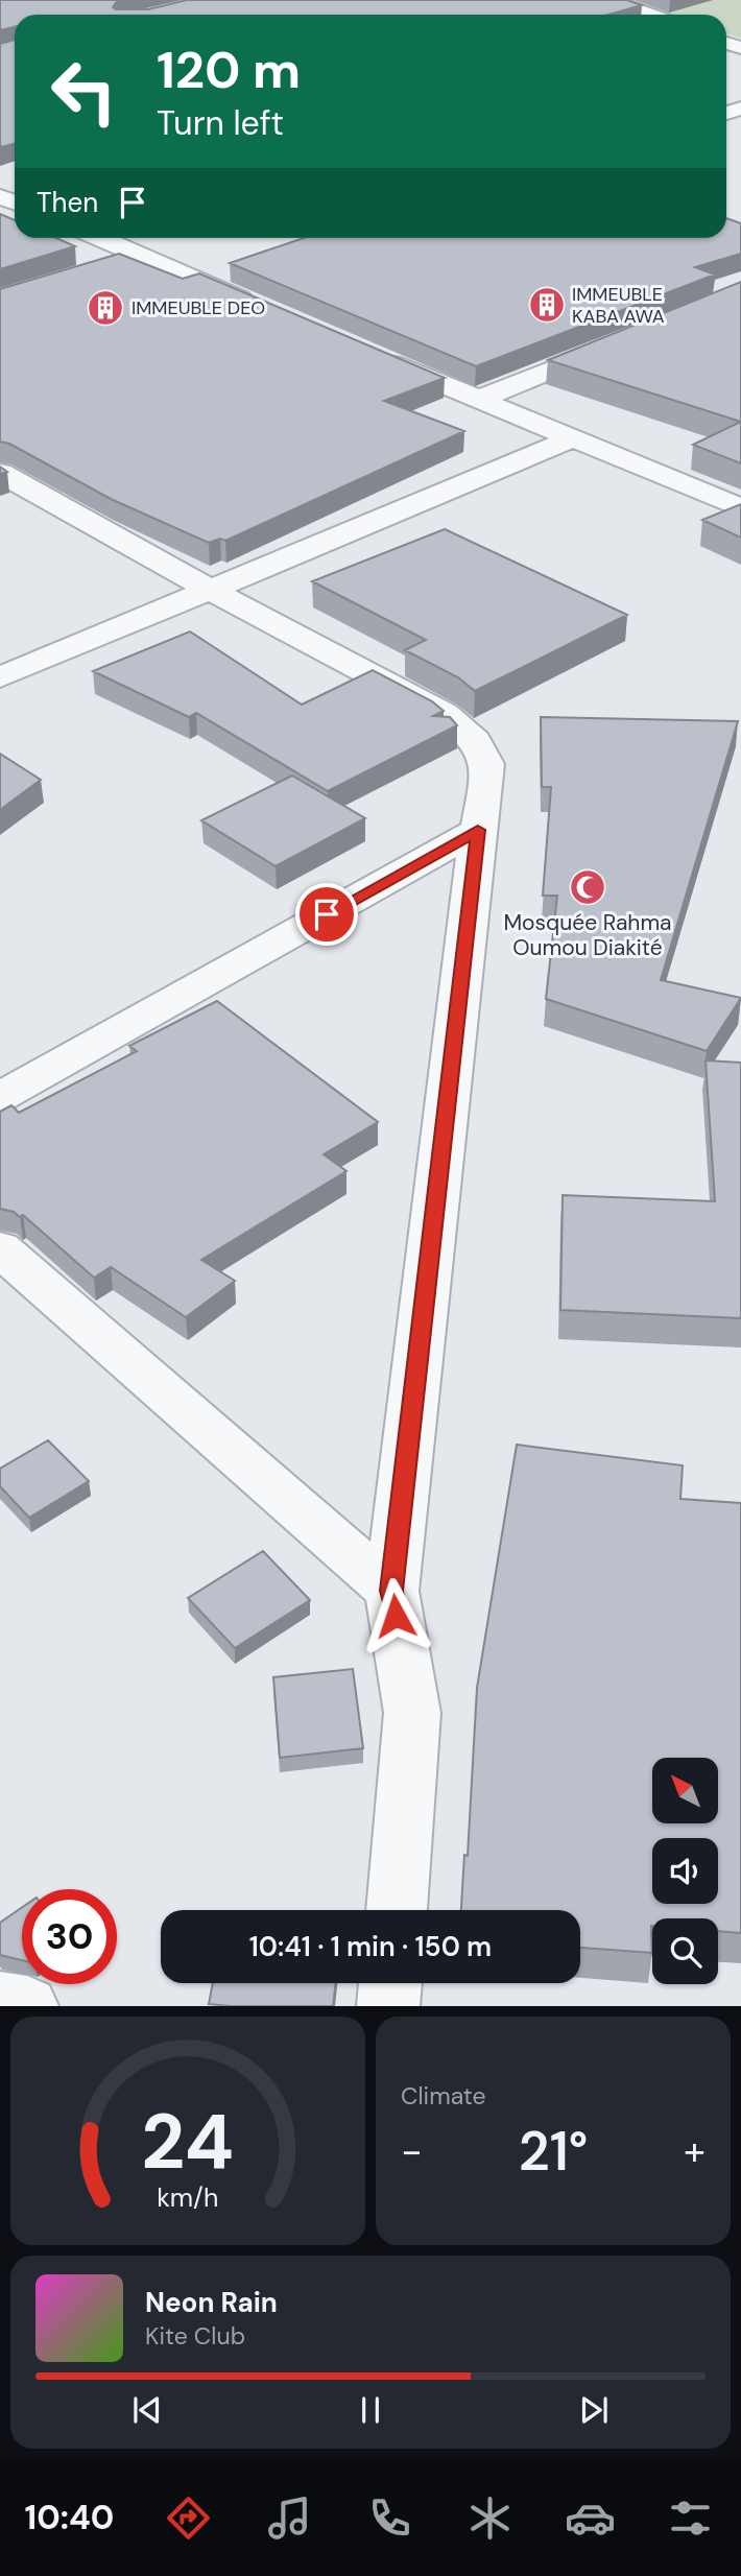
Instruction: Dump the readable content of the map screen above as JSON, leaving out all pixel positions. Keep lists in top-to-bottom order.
{
  "places": {
    "building": ["IMMEUBLE KABA AWA", "IMMEUBLE DEO"],
    "mosque": ["Mosquée Rahma Oumou Diakité"]
  },
  "north": "top left",
  "page": {
    "turn": ["120 m", "Turn left"],
    "then": "Then",
    "limit": "30",
    "trip": "10:41 · 1 min · 150 m",
    "tile": "Climate",
    "heat": ["−", "21°", "+"],
    "song": ["Neon Rain", "Kite Club"],
    "tabs": "10:40",
    "gauge": ["24", "km/h"]
  }
}
